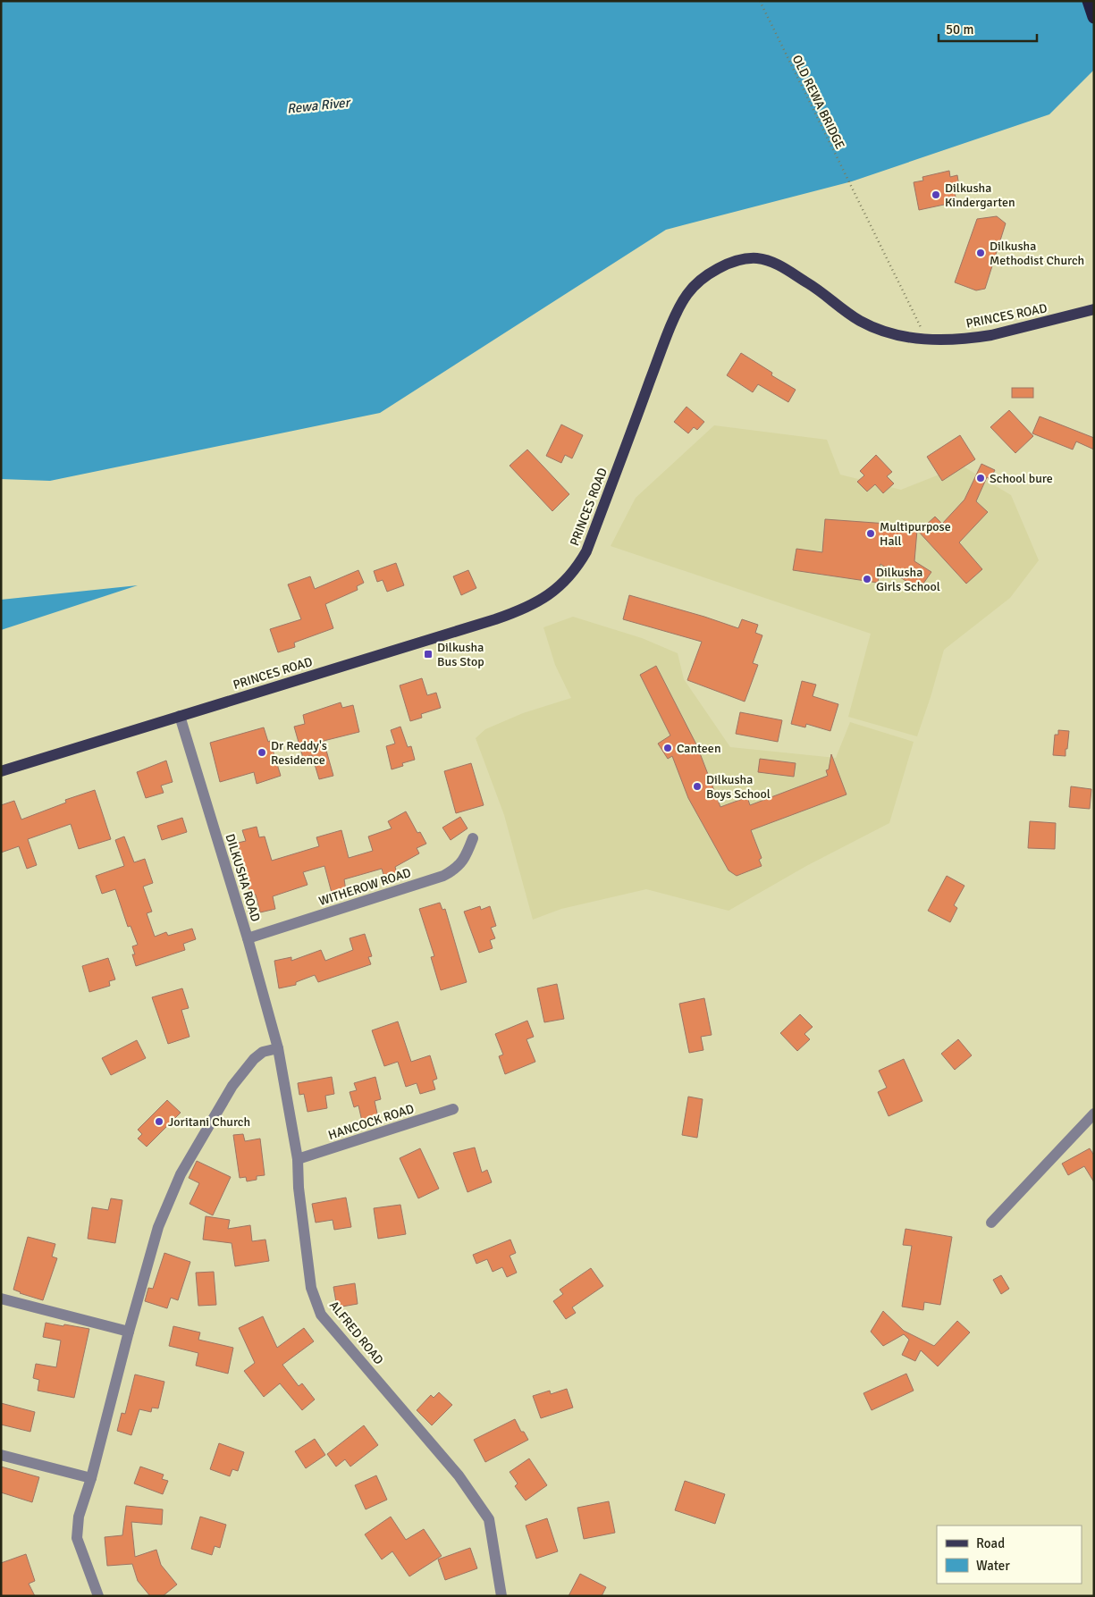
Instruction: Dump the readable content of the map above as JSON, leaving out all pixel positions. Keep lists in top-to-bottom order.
{
  "streets": {
    "main road": ["PRINCES ROAD"],
    "street": [
      "DILKUSHA ROAD",
      "WITHEROW ROAD",
      "HANCOCK ROAD",
      "ALFRED ROAD"
    ],
    "path": ["OLD REWA BRIDGE"]
  },
  "crossings": [
    ["OLD REWA BRIDGE", "PRINCES ROAD"],
    ["PRINCES ROAD", "DILKUSHA ROAD"],
    ["DILKUSHA ROAD", "WITHEROW ROAD"],
    ["DILKUSHA ROAD", "ALFRED ROAD"],
    ["HANCOCK ROAD", "ALFRED ROAD"]
  ],
  "water": ["Rewa River"],
  "places": {
    "other": [
      "Dilkusha Kindergarten",
      "Dilkusha Methodist Church",
      "School bure",
      "Multipurpose Hall",
      "Dilkusha Girls School",
      "Canteen",
      "Dr Reddy's Residence",
      "Dilkusha Boys School",
      "Joritani Church"
    ],
    "transit": ["Dilkusha Bus Stop"]
  },
  "legend": ["Road", "Water"],
  "scale_bar": "50 m"
}
